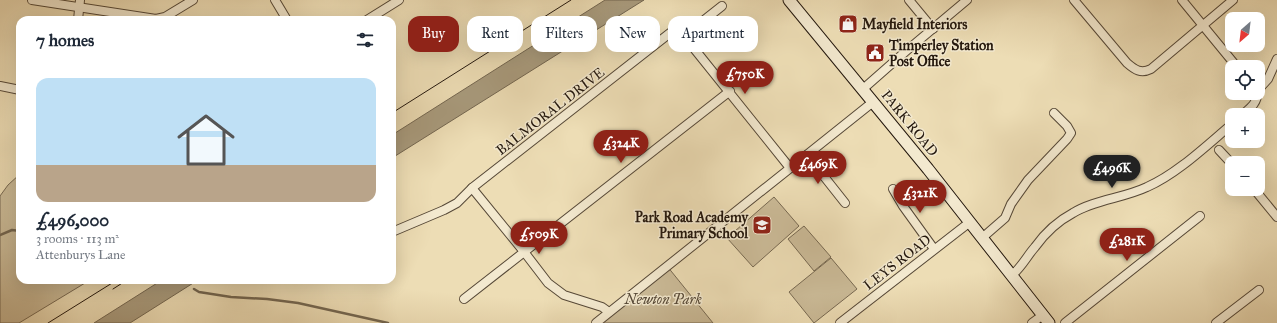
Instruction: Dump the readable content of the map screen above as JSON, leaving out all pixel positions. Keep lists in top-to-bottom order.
{
  "streets": {
    "main road": ["PARK ROAD"],
    "street": ["BALMORAL DRIVE", "LEYS ROAD"]
  },
  "crossings": [
    ["PARK ROAD", "LEYS ROAD"]
  ],
  "parks": ["Newton Park"],
  "places": {
    "shop": ["Mayfield Interiors"],
    "public building": ["Timperley Station Post Office"],
    "school or university": ["Park Road Academy Primary School"]
  },
  "north": "bottom left",
  "page": {
    "map_buttons": ["+", "−"],
    "chip": [
      "Buy",
      "Rent",
      "Filters",
      "New",
      "Apartment"
    ],
    "heading": "7 homes",
    "price": [
      "£750K",
      "£324K",
      "£469K",
      "£496K",
      "£321K",
      "£509K",
      "£281K"
    ],
    "list": [
      {
        "name": "£496,000",
        "note": "3 rooms · 113 m² · Attenburys Lane"
      }
    ]
  }
}
